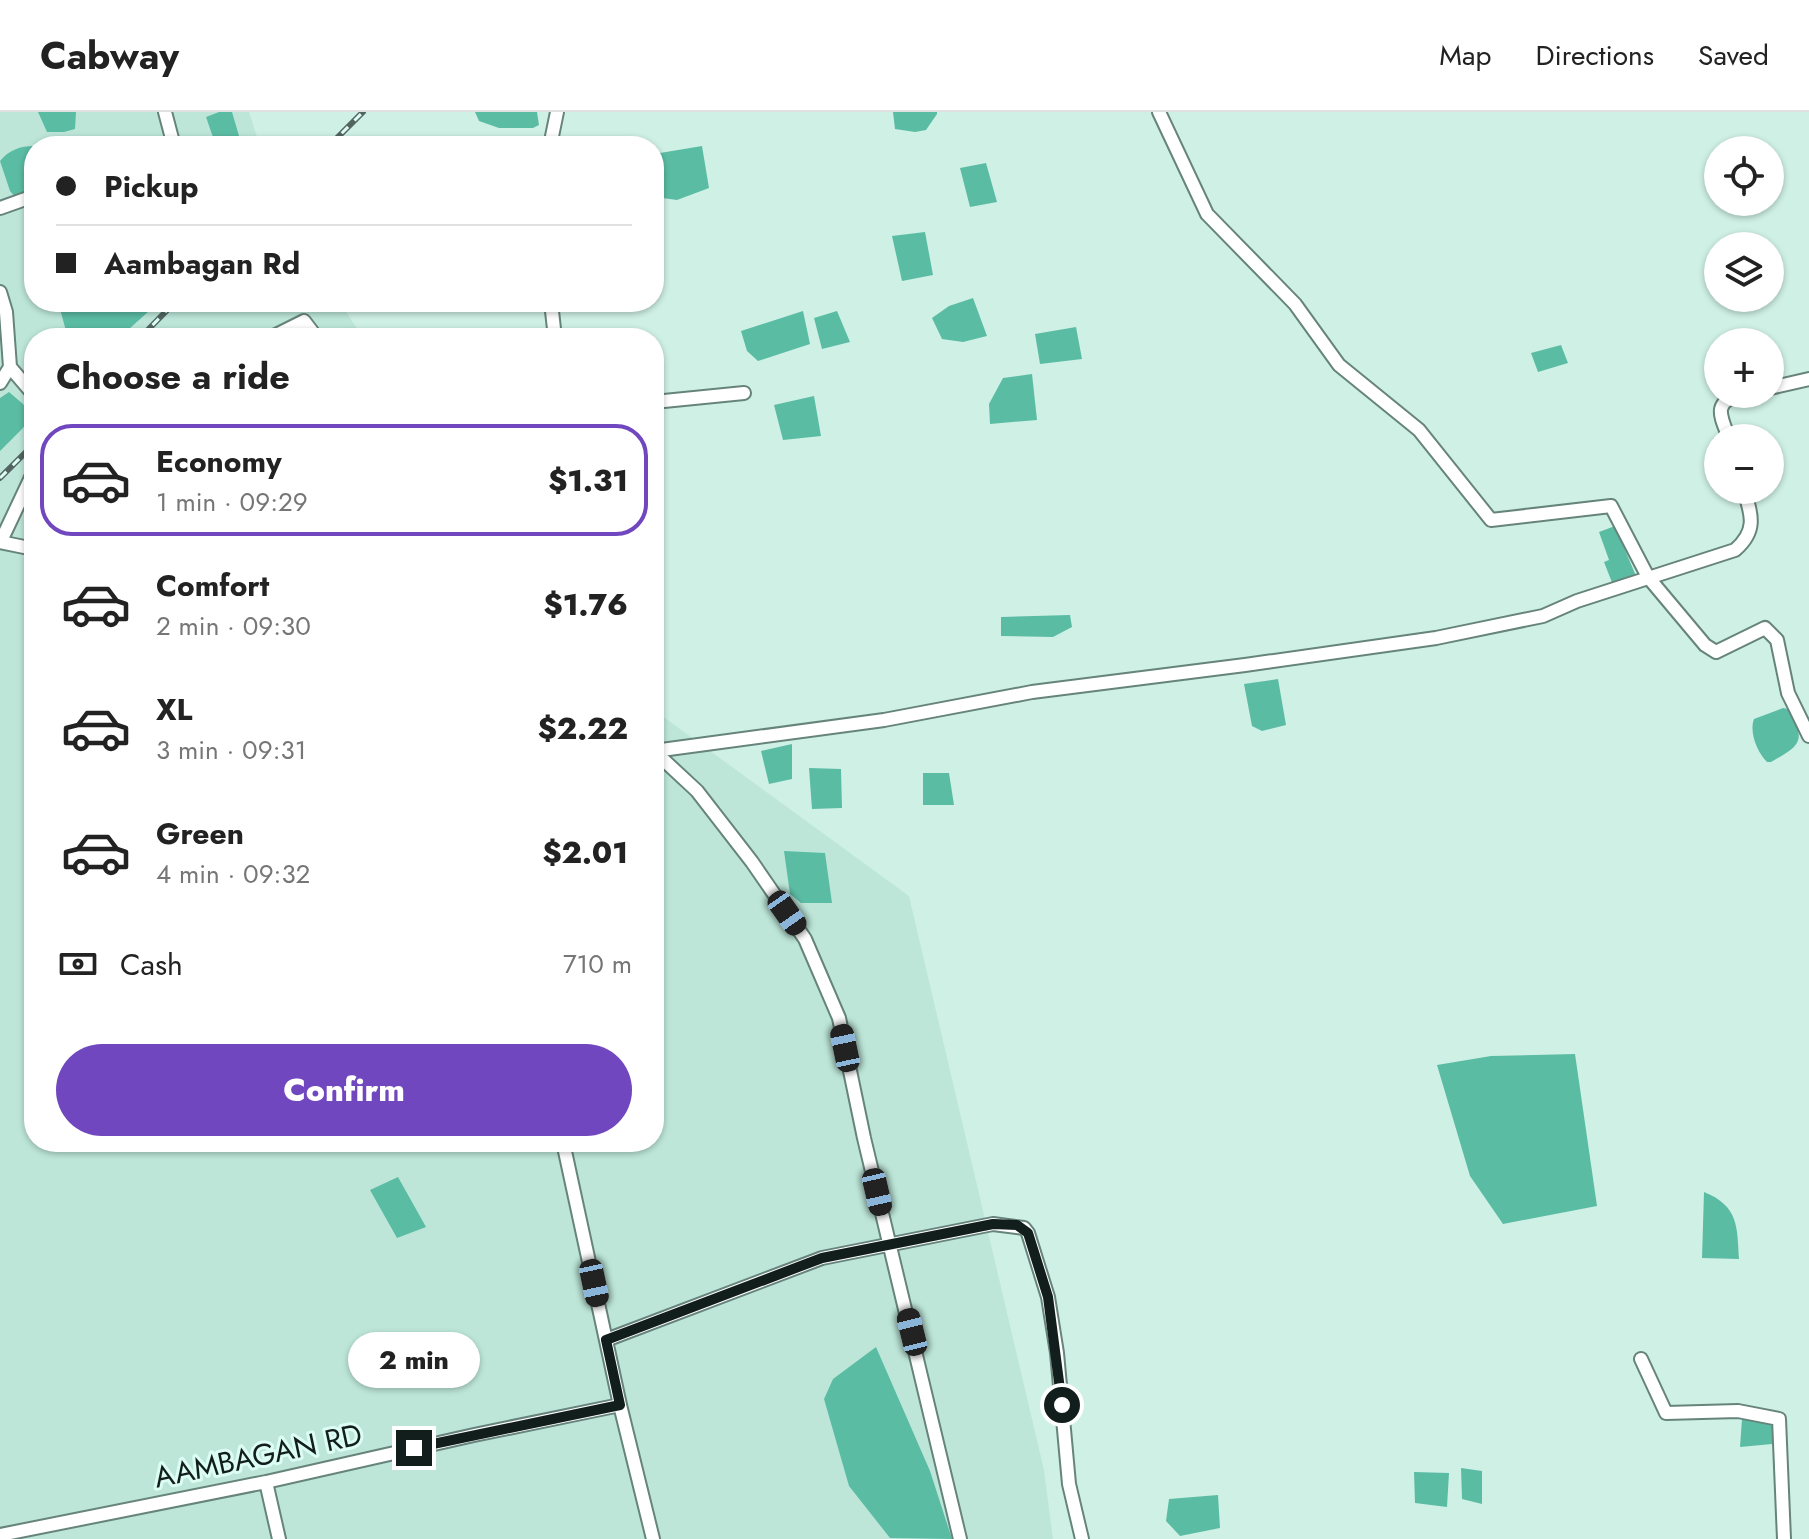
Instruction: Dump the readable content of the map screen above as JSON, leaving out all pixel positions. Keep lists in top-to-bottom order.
{
  "streets": {
    "street": ["AAMBAGAN RD"]
  },
  "page": {
    "header": "Cabway",
    "nav": ["Map", "Directions", "Saved"],
    "map_buttons": ["+", "−"],
    "banner": ["Pickup", "Aambagan Rd"],
    "heading": "Choose a ride",
    "list": [
      {
        "name": "Economy",
        "note": "1 min · 09:29",
        "value": "$1.31"
      },
      {
        "name": "Comfort",
        "note": "2 min · 09:30",
        "value": "$1.76"
      },
      {
        "name": "XL",
        "note": "3 min · 09:31",
        "value": "$2.22"
      },
      {
        "name": "Green",
        "note": "4 min · 09:32",
        "value": "$2.01"
      }
    ],
    "pay": ["Cash", "710 m"],
    "buttons": "Confirm",
    "bubble": "2 min"
  }
}
